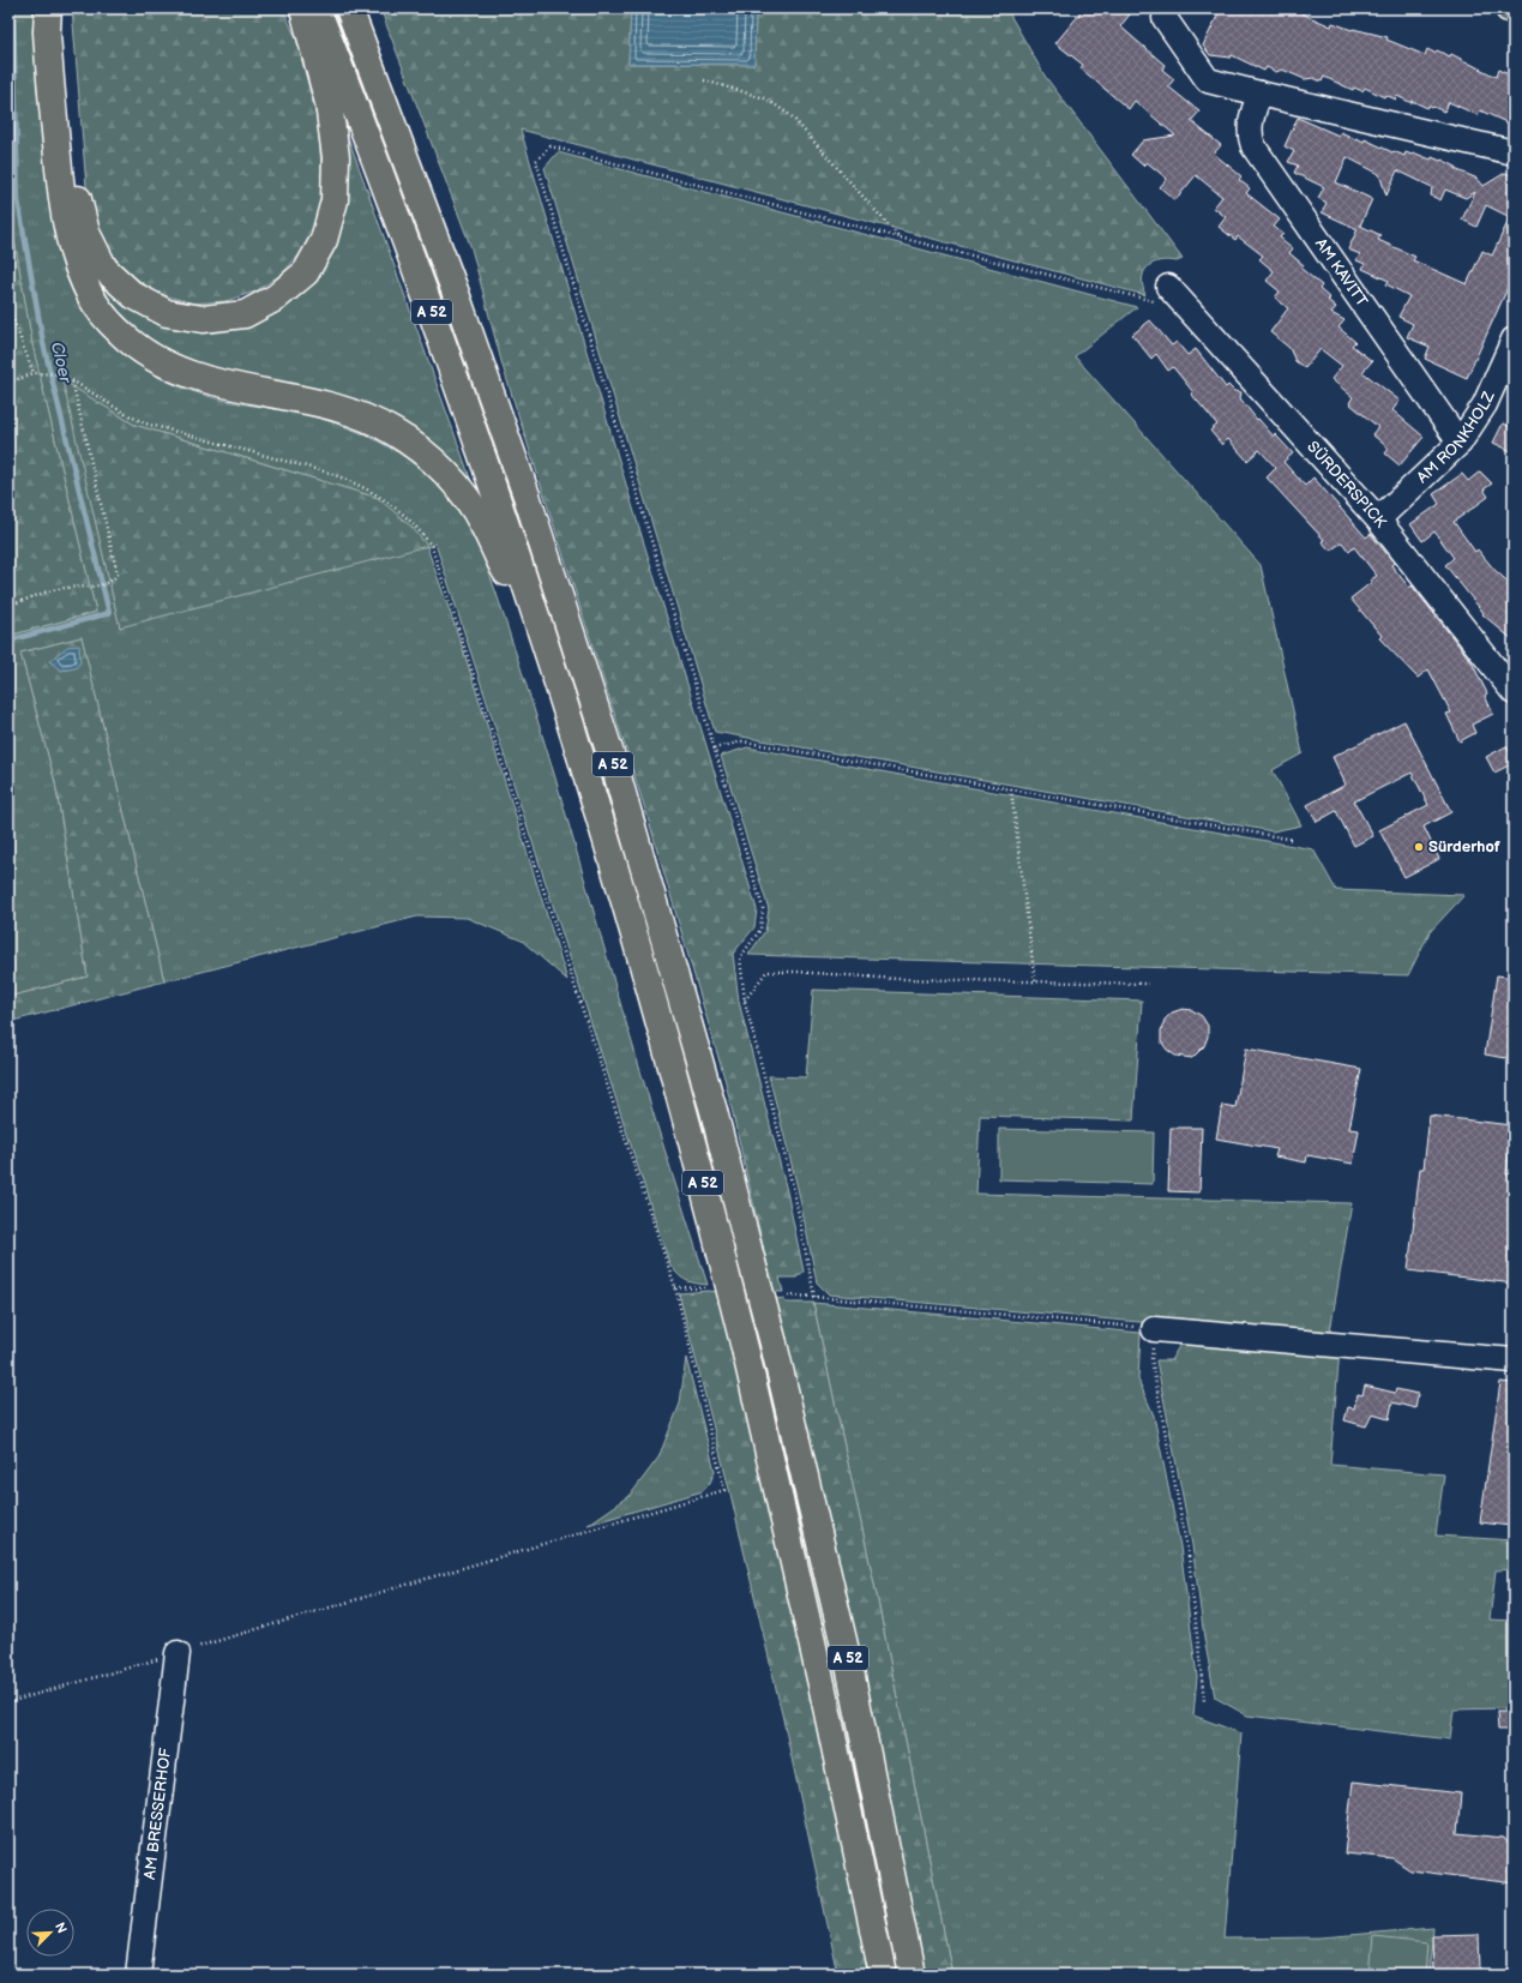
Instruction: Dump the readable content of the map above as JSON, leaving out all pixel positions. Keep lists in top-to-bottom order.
{
  "streets": {
    "main road": ["A 52"],
    "street": [
      "AM KAVITT",
      "AM RONKHOLZ",
      "SÜRDERSPICK",
      "AM BRESSERHOF"
    ]
  },
  "crossings": [
    ["AM KAVITT", "AM RONKHOLZ"],
    ["AM RONKHOLZ", "SÜRDERSPICK"]
  ],
  "water": ["Cloer"],
  "places": ["Sürderhof"],
  "north": "top right"
}
